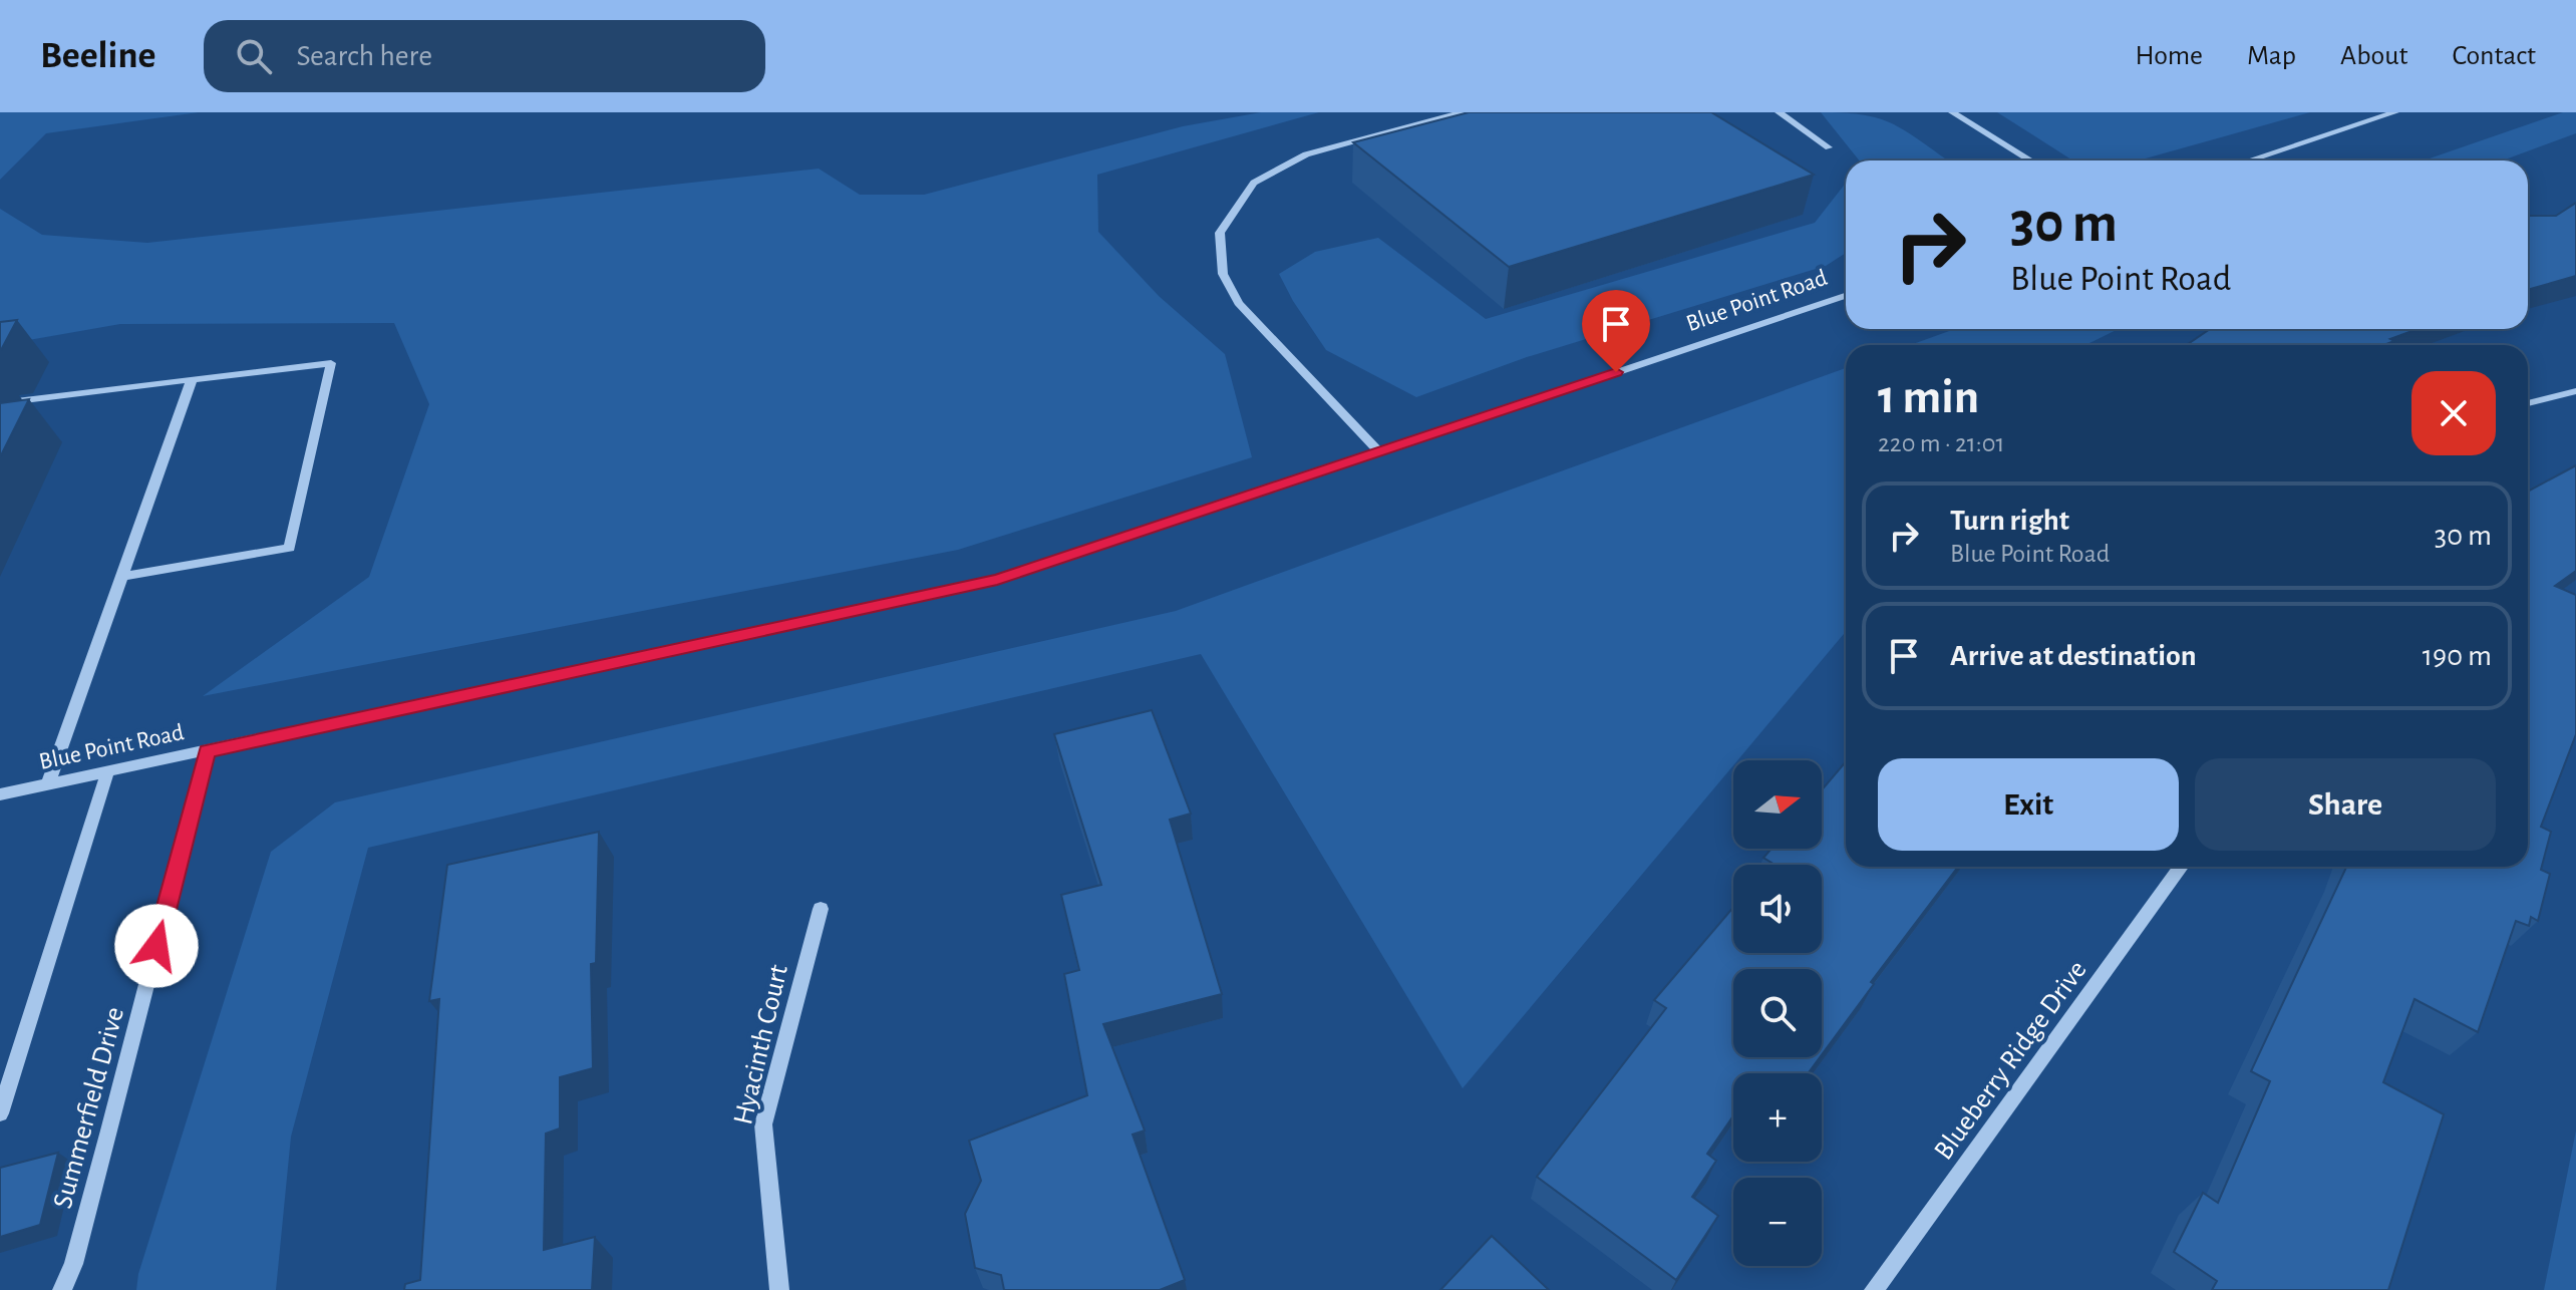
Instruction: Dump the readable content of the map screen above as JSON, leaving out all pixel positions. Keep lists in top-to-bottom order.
{
  "streets": {
    "street": [
      "Blue Point Road",
      "Hyacinth Court",
      "Blueberry Ridge Drive",
      "Summerfield Drive"
    ]
  },
  "crossings": [
    ["Blue Point Road", "Summerfield Drive"]
  ],
  "north": "right",
  "page": {
    "header": "Beeline",
    "search": "Search here",
    "nav": [
      "Home",
      "Map",
      "About",
      "Contact"
    ],
    "turn": ["30 m", "Blue Point Road"],
    "heading": ["1 min", "220 m · 21:01"],
    "list": [
      {
        "name": "Turn right",
        "note": "Blue Point Road",
        "value": "30 m"
      },
      {
        "name": "Arrive at destination",
        "value": "190 m"
      }
    ],
    "buttons": ["Exit", "Share"],
    "map_buttons": ["+", "−"]
  }
}
